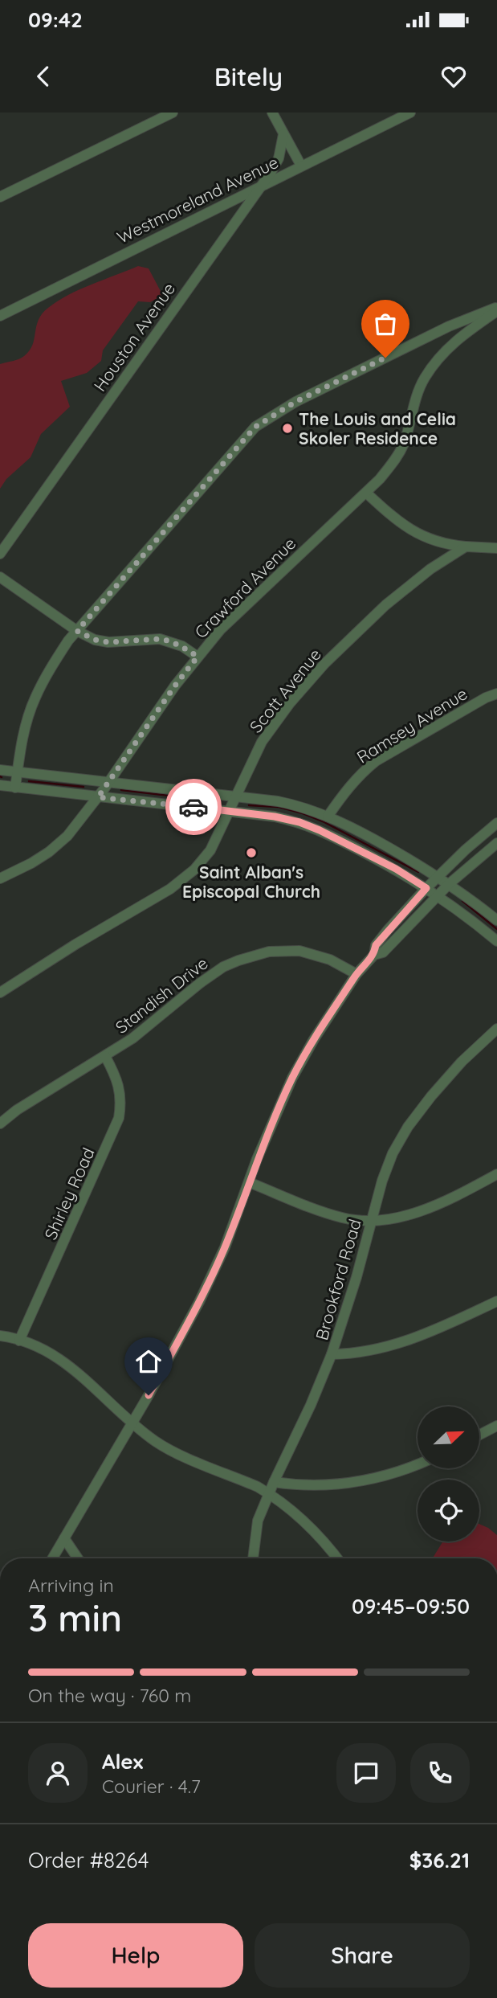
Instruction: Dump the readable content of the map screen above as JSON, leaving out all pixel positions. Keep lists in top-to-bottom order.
{
  "streets": {
    "street": [
      "Westmoreland Avenue",
      "Houston Avenue",
      "Crawford Avenue",
      "Scott Avenue",
      "Ramsey Avenue",
      "Standish Drive",
      "Shirley Road",
      "Brookford Road"
    ]
  },
  "crossings": [
    ["Westmoreland Avenue", "Houston Avenue"],
    ["Standish Drive", "Shirley Road"]
  ],
  "places": ["The Louis and Celia Skoler Residence", "Saint Alban's Episcopal Church"],
  "north": "top right",
  "page": {
    "status": "09:42",
    "header": "Bitely",
    "heading": ["3 min", "Arriving in", "09:45–09:50"],
    "panel": [
      "Alex",
      "Courier · 4.7",
      "Order #8264",
      "$36.21"
    ],
    "bar": "On the way · 760 m",
    "buttons": ["Help", "Share"]
  }
}
